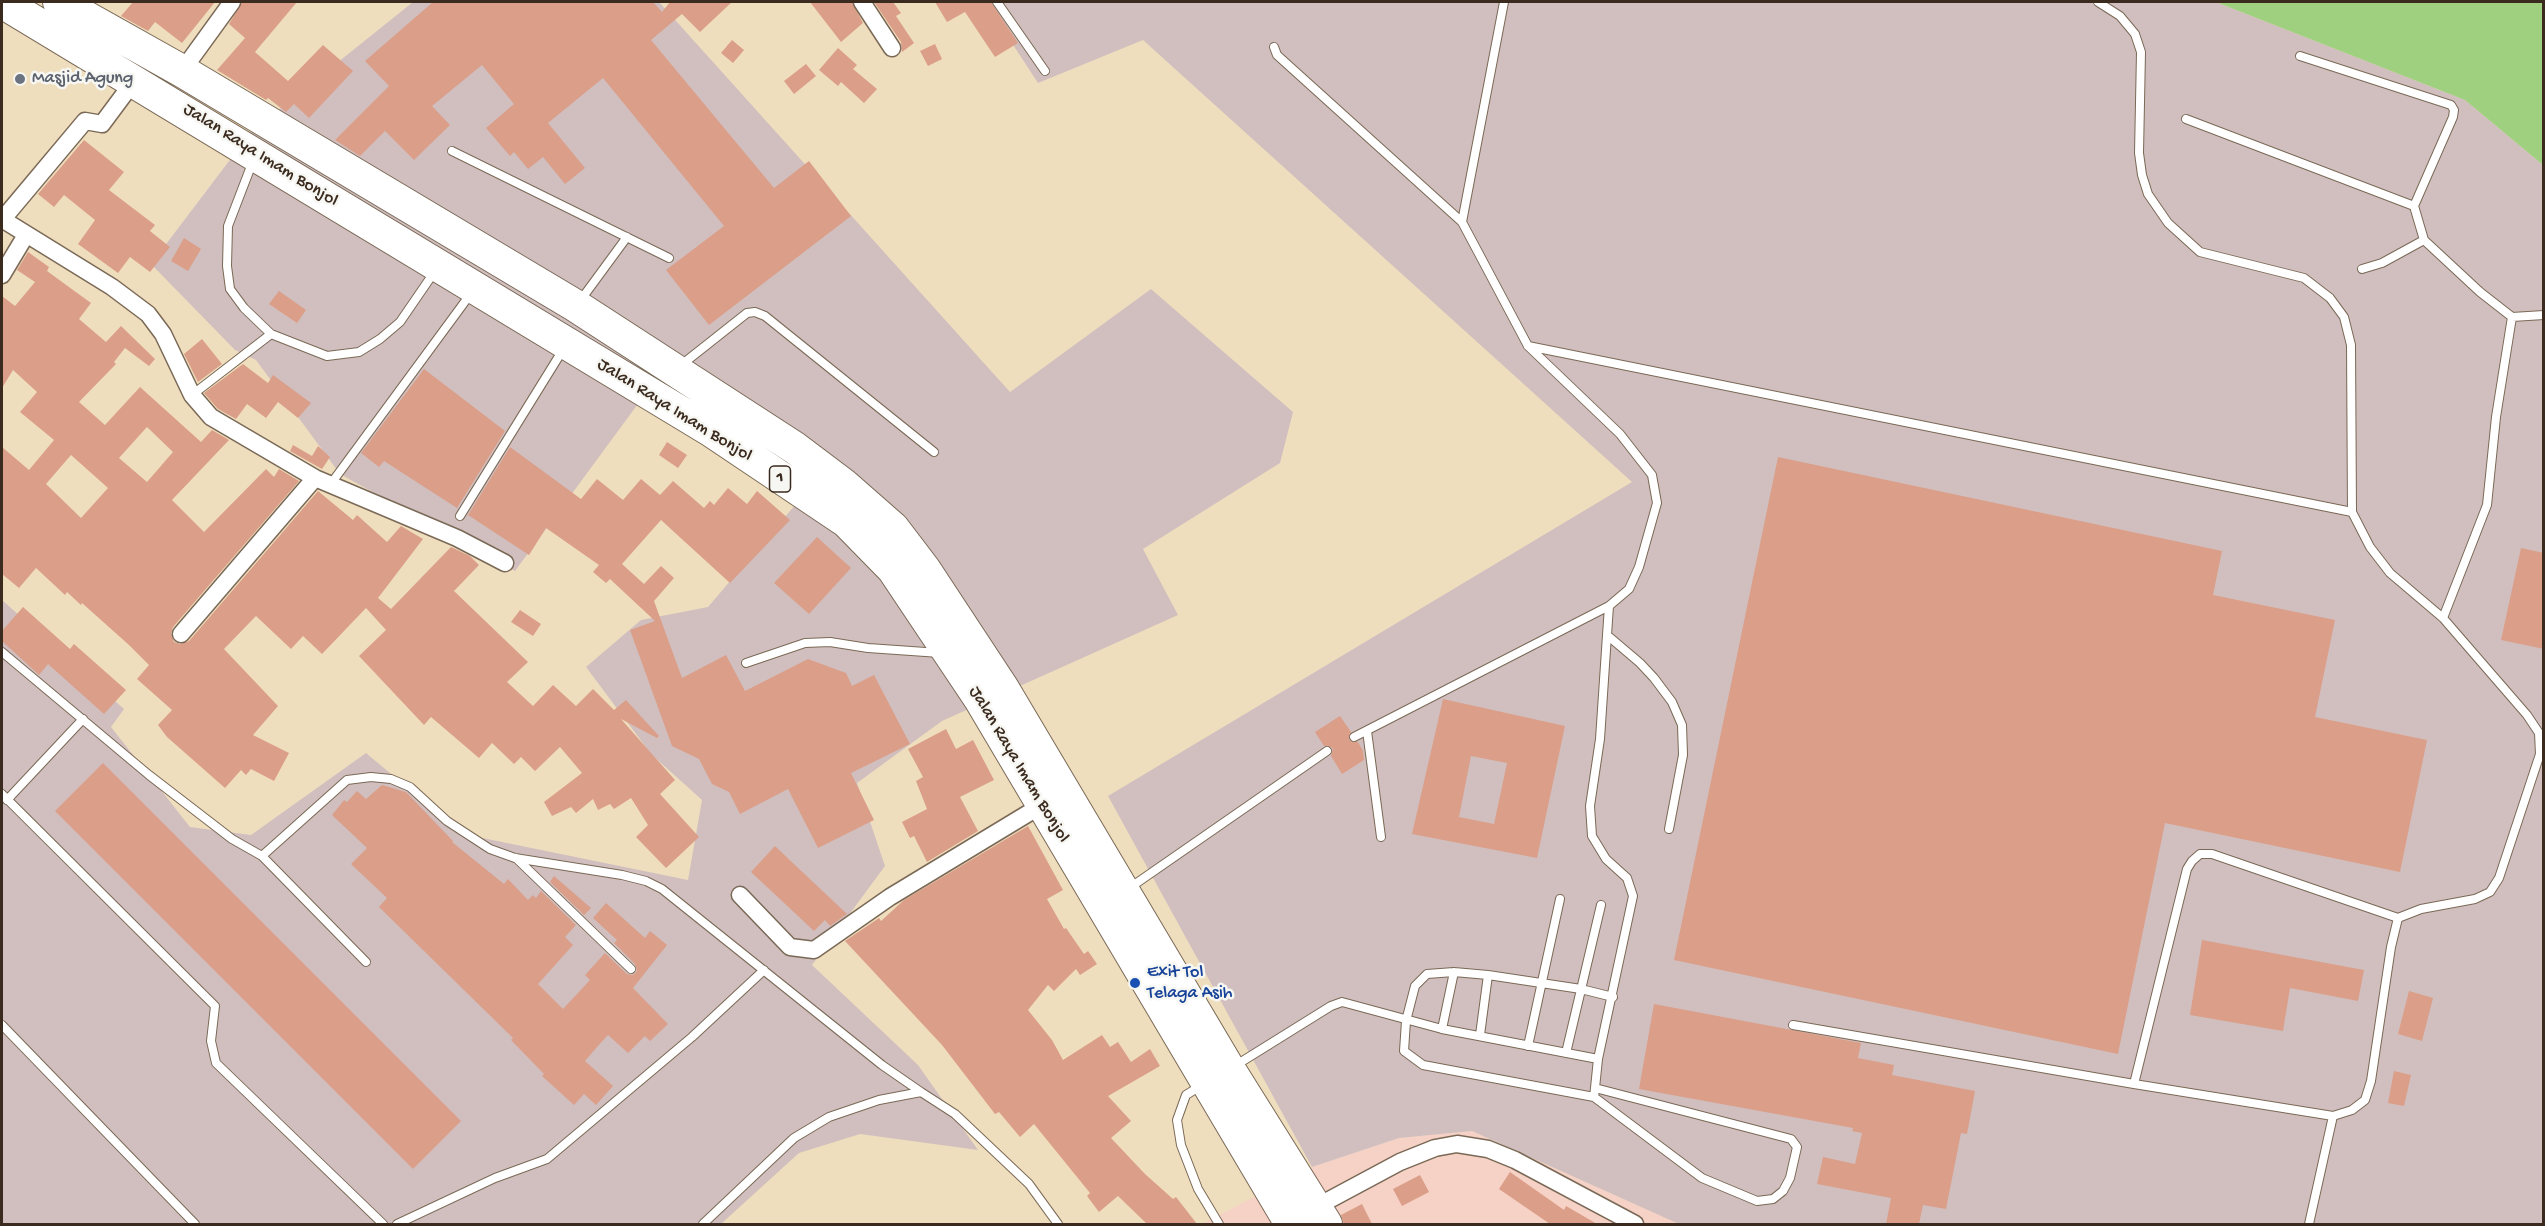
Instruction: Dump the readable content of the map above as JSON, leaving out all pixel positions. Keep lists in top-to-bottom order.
{
  "streets": {
    "highway": ["Jalan Raya Imam Bonjol", "1"]
  },
  "places": ["Masjid Agung", "Exit Tol Telaga Asih"]
}
